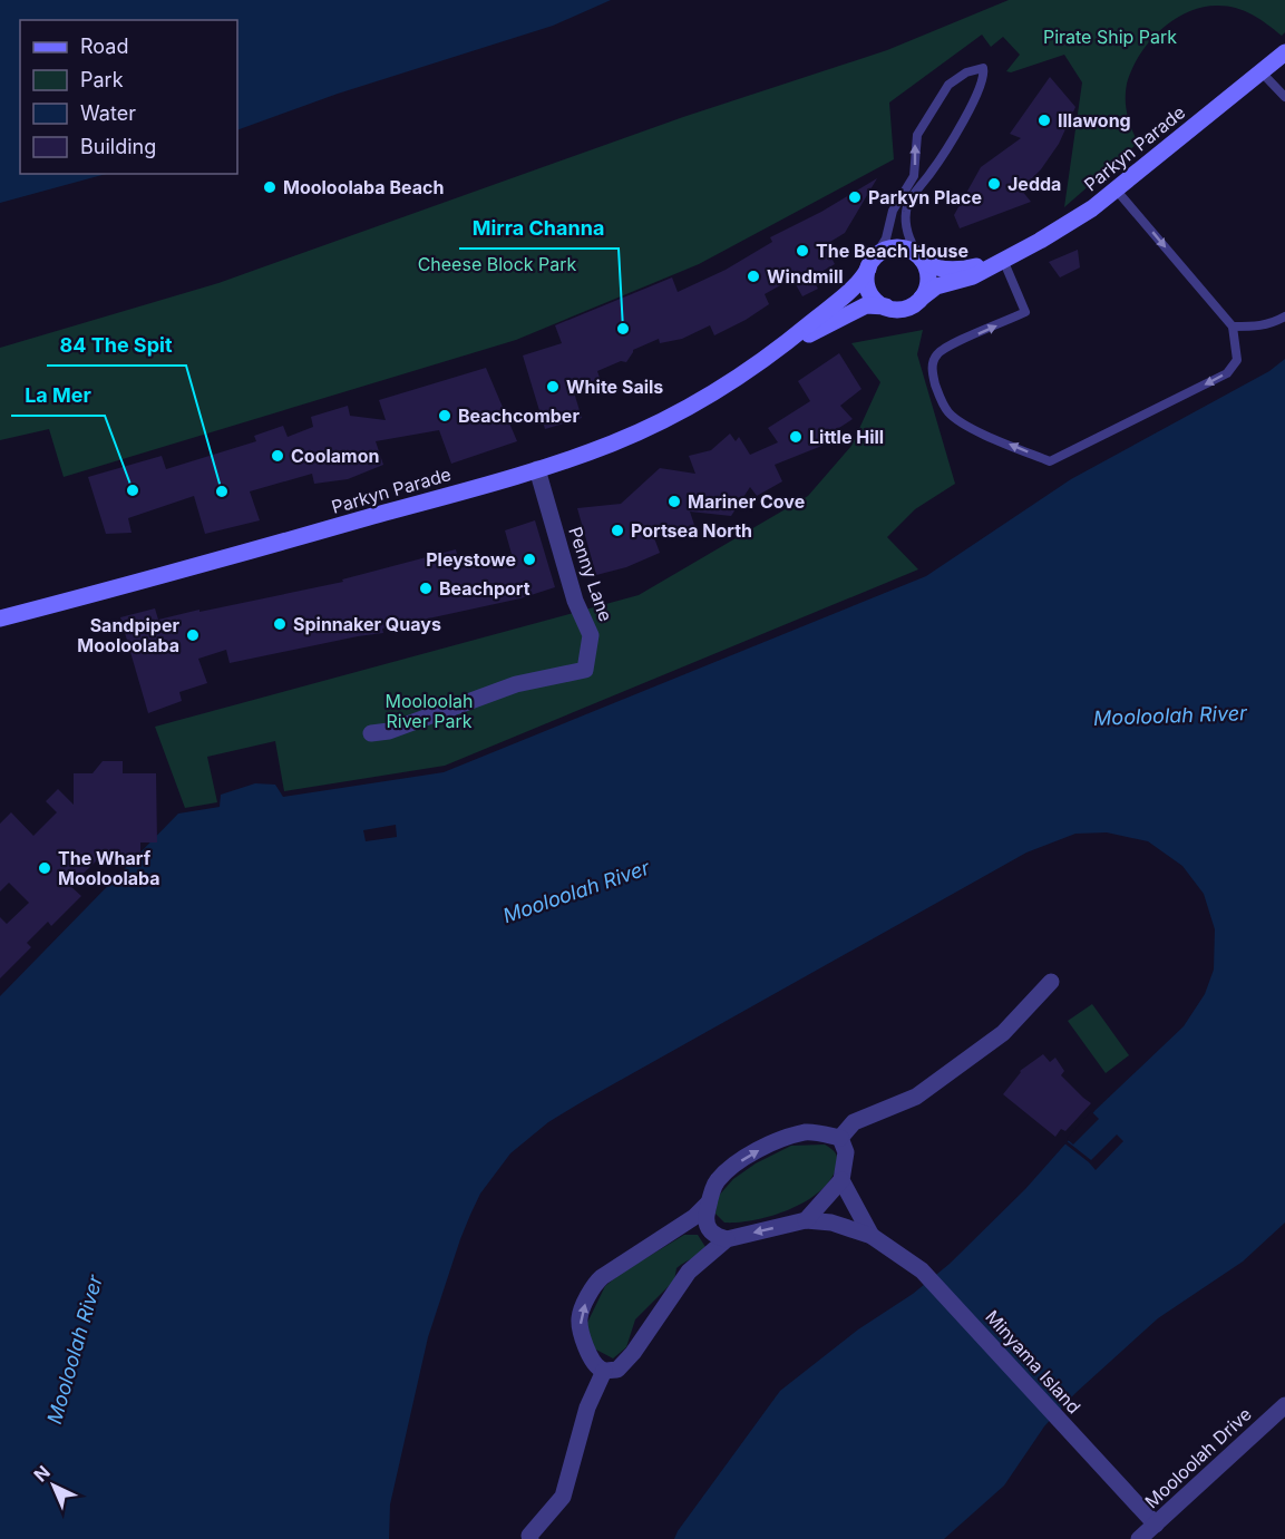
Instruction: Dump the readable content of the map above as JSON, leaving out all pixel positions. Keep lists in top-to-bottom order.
{
  "streets": {
    "street": [
      "Parkyn Parade",
      "Penny Lane",
      "Minyama Island",
      "Mooloolah Drive"
    ]
  },
  "crossings": [
    ["Parkyn Parade", "Penny Lane"],
    ["Minyama Island", "Mooloolah Drive"]
  ],
  "water": ["Mooloolah River"],
  "parks": ["Pirate Ship Park", "Cheese Block Park", "Mooloolah River Park"],
  "places": [
    "Illawong",
    "Jedda",
    "Mooloolaba Beach",
    "Parkyn Place",
    "The Beach House",
    "Windmill",
    "Mirra Channa",
    "White Sails",
    "Beachcomber",
    "Little Hill",
    "Coolamon",
    "La Mer",
    "84 The Spit",
    "Mariner Cove",
    "Portsea North",
    "Pleystowe",
    "Beachport",
    "Spinnaker Quays",
    "Sandpiper Mooloolaba",
    "The Wharf Mooloolaba"
  ],
  "legend": [
    "Road",
    "Park",
    "Water",
    "Building"
  ],
  "north": "top left"
}
